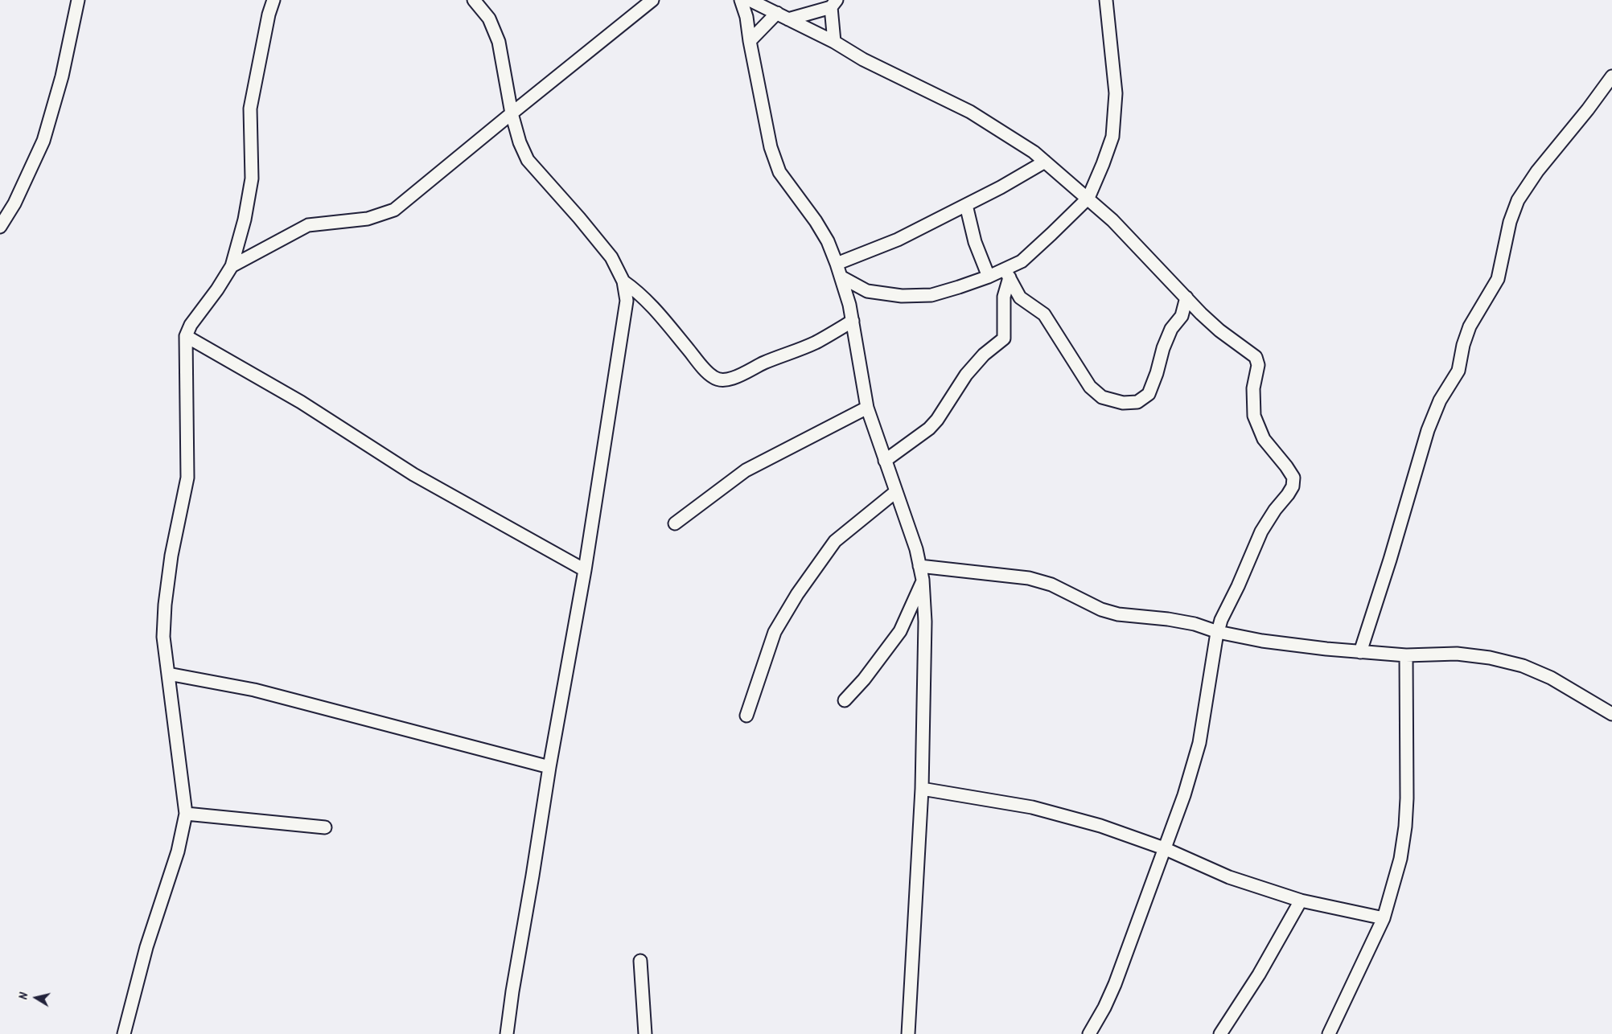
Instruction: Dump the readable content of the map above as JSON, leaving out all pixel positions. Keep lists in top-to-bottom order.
{
  "north": "left"
}
